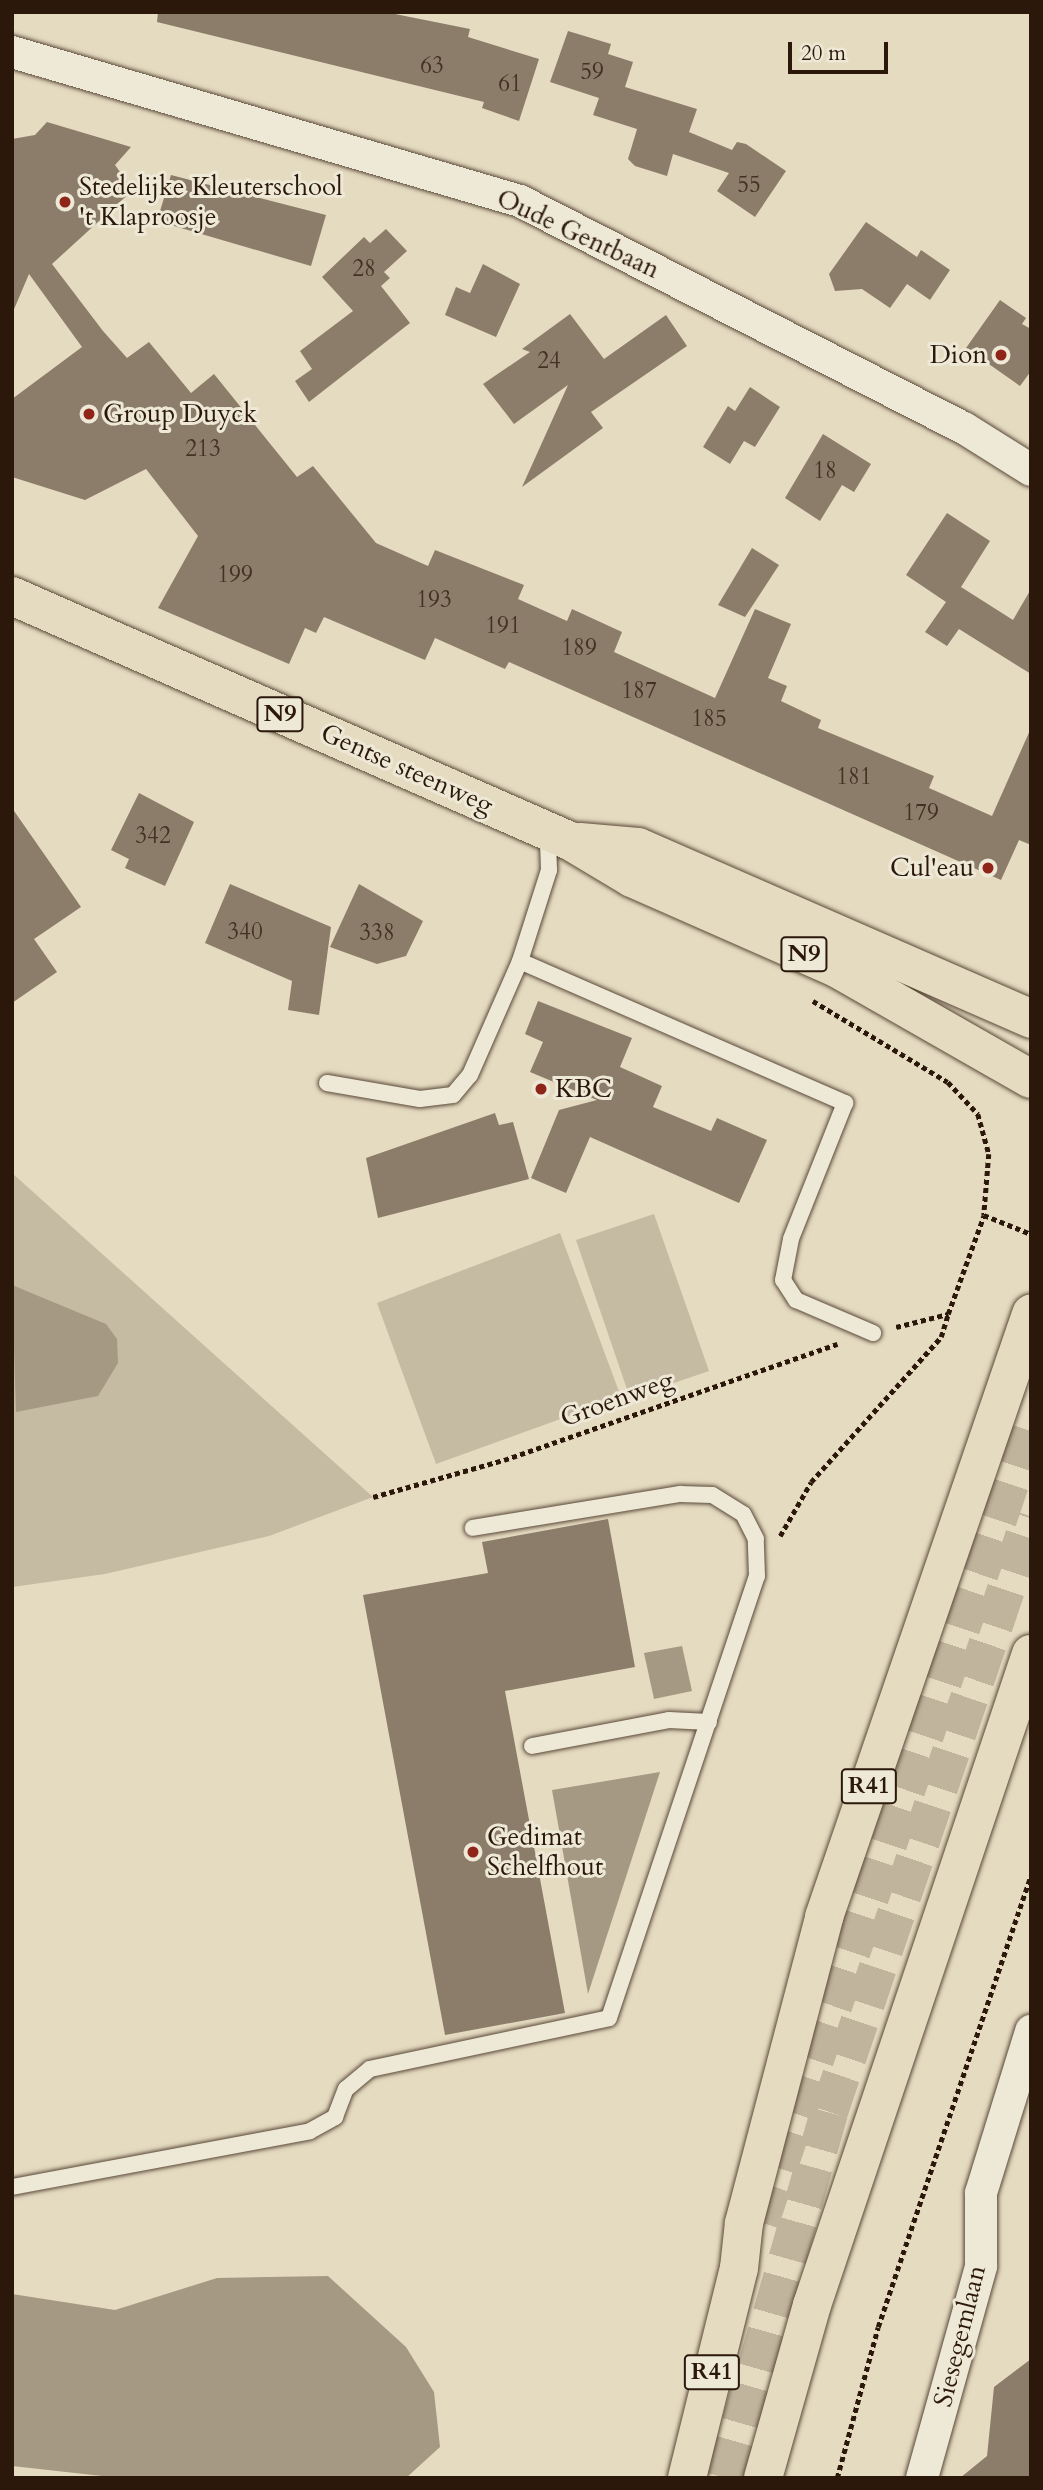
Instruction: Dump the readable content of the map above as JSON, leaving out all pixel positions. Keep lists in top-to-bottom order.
{
  "streets": {
    "main road": ["N9", "Gentse steenweg", "R41"],
    "street": ["Oude Gentbaan", "Siesegemlaan"],
    "path": ["Groenweg"]
  },
  "places": [
    "Stedelijke Kleuterschool 't Klaproosje",
    "Dion",
    "Group Duyck",
    "Cul'eau",
    "KBC",
    "Gedimat Schelfhout"
  ],
  "house_numbers": [
    "63",
    "59",
    "61",
    "55",
    "28",
    "24",
    "213",
    "18",
    "199",
    "193",
    "191",
    "189",
    "187",
    "185",
    "181",
    "179",
    "342",
    "340",
    "338"
  ],
  "scale_bar": "20 m"
}
